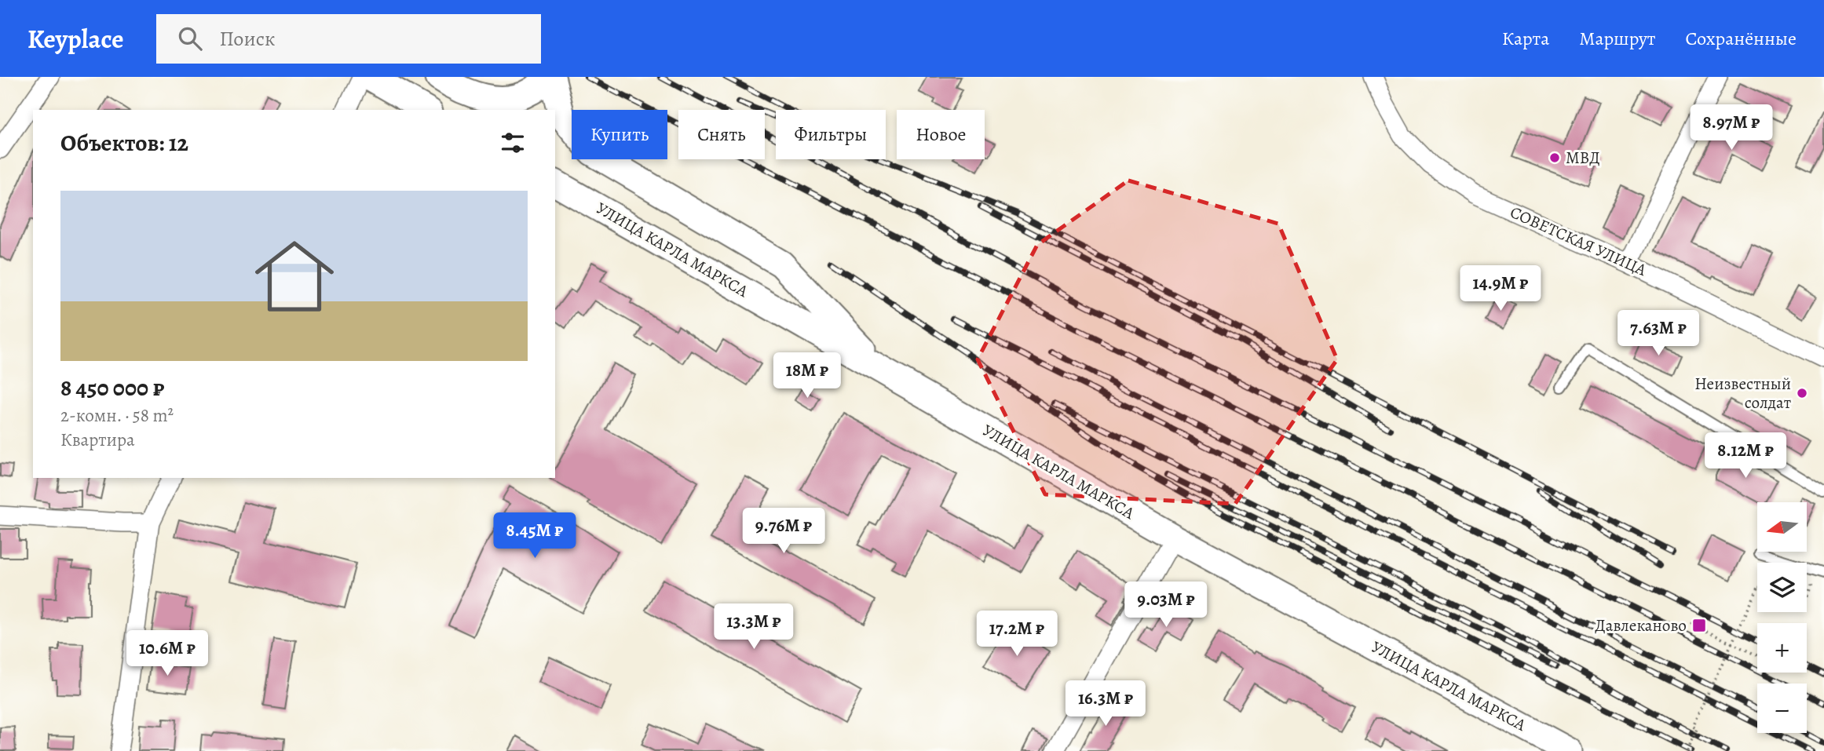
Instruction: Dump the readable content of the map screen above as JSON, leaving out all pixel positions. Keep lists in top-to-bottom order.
{
  "streets": {
    "street": ["СОВЕТСКАЯ УЛИЦА", "УЛИЦА КАРЛА МАРКСА"]
  },
  "places": {
    "other": ["МВД", "Неизвестный солдат"],
    "transit": ["Давлеканово"]
  },
  "north": "left",
  "page": {
    "header": "Keyplace",
    "search": "Поиск",
    "nav": ["Карта", "Маршрут", "Сохранённые"],
    "price": [
      "8.97M ₽",
      "14.9M ₽",
      "7.63M ₽",
      "18M ₽",
      "8.12M ₽",
      "9.76M ₽",
      "8.45M ₽",
      "9.03M ₽",
      "13.3M ₽",
      "17.2M ₽",
      "10.6M ₽",
      "16.3M ₽"
    ],
    "chip": [
      "Купить",
      "Снять",
      "Фильтры",
      "Новое"
    ],
    "heading": "Объектов: 12",
    "list": [
      {
        "name": "8 450 000 ₽",
        "note": "2-комн. · 58 m² · Квартира"
      }
    ],
    "map_buttons": ["+", "−"]
  }
}
